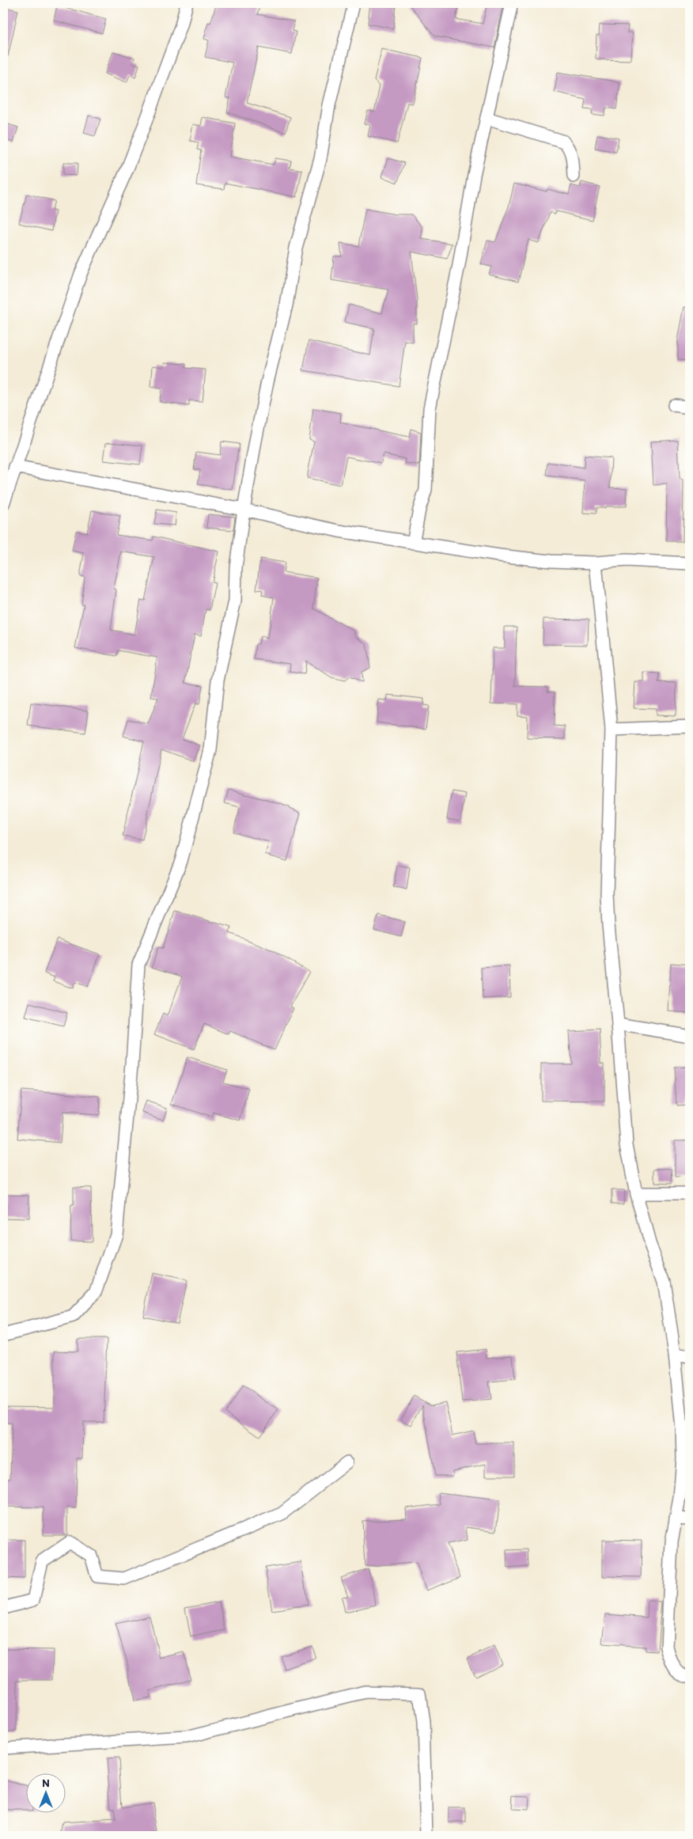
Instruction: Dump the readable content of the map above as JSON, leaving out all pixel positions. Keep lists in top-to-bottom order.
{
  "north": "top"
}
